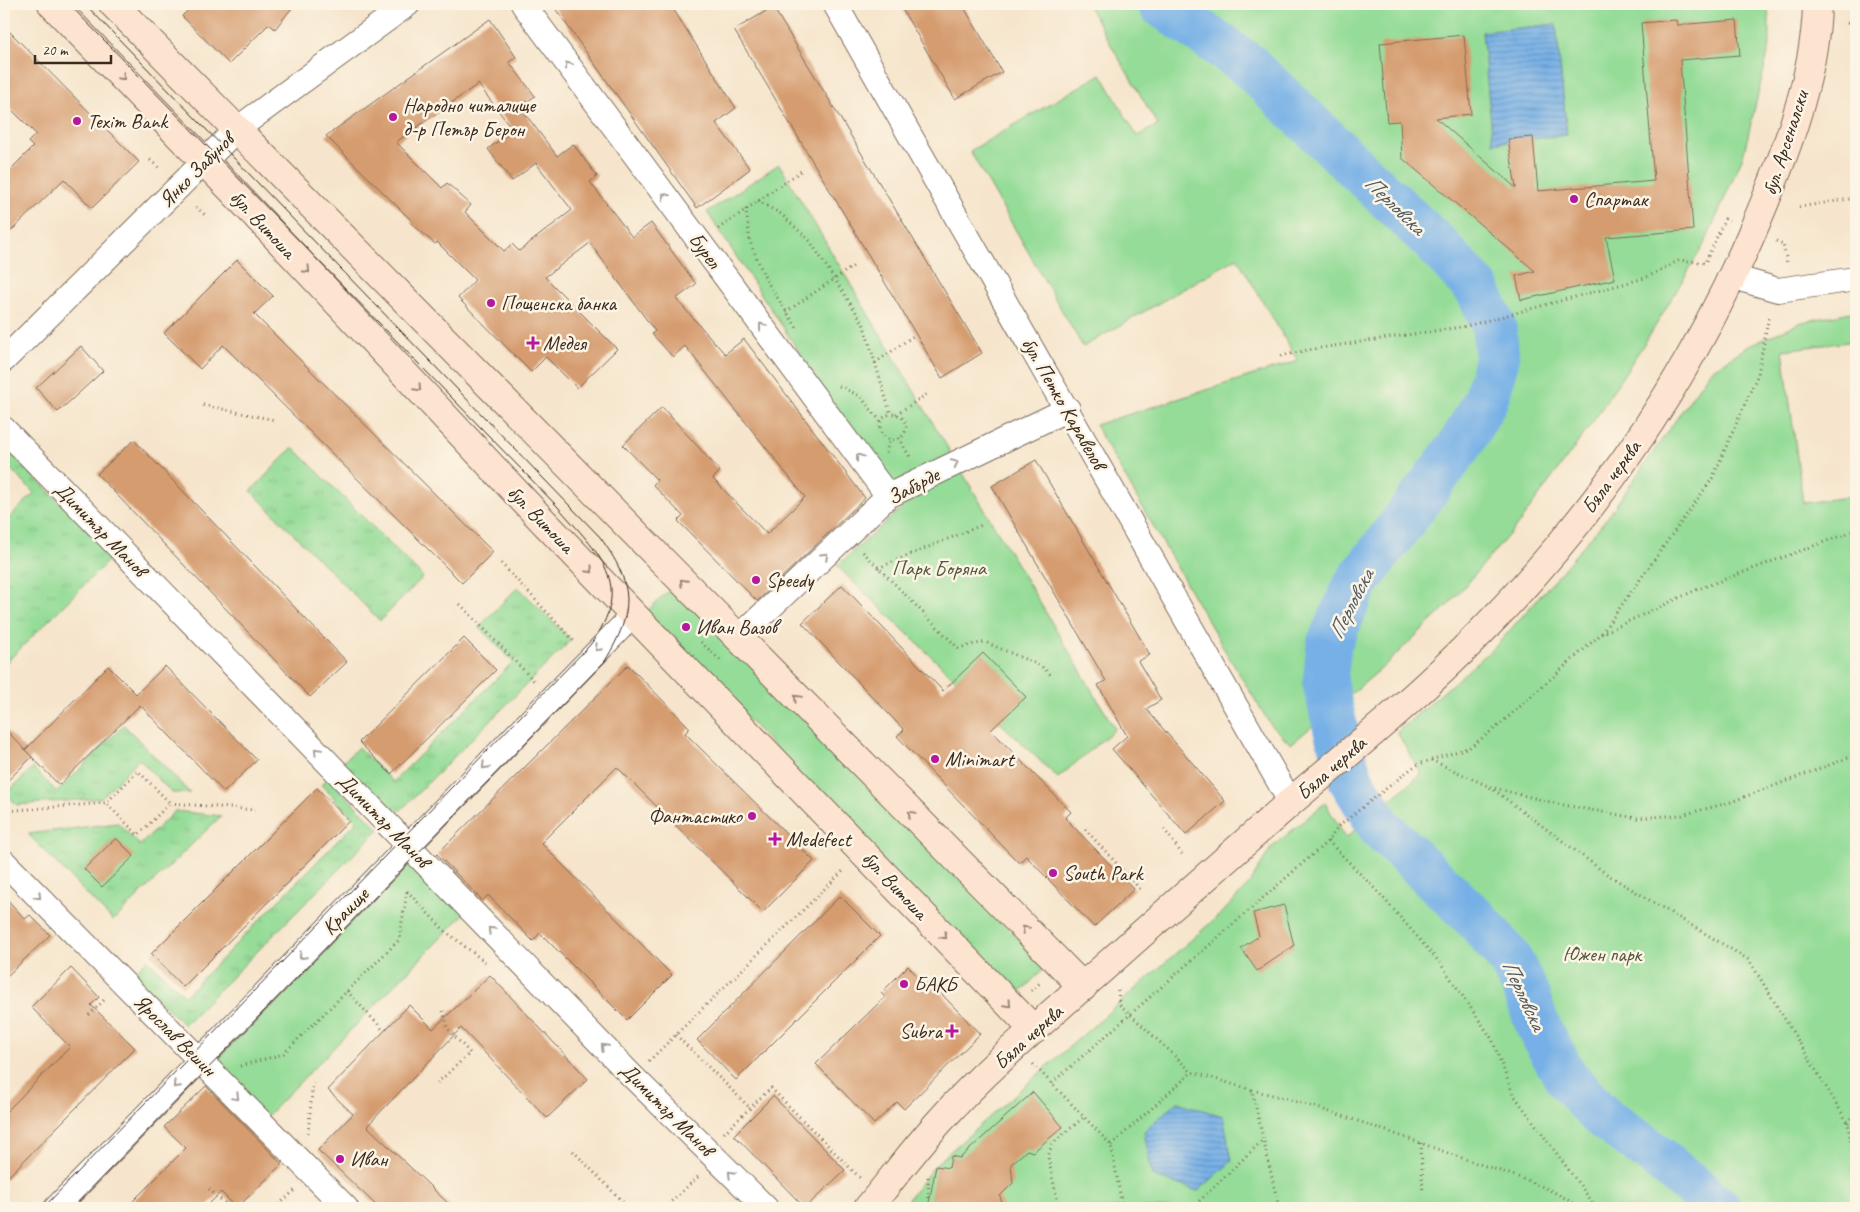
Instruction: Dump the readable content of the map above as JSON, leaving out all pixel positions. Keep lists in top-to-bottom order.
{
  "streets": {
    "street": [
      "бул. Арсеналски",
      "Янко Забунов",
      "бул. Витоша",
      "Бурел",
      "бул. Петко Каравелов",
      "Бяла черква",
      "Забърде",
      "Димитър Манов",
      "Краище",
      "Ярослав Вешин"
    ]
  },
  "crossings": [
    ["бул. Арсеналски", "Бяла черква"],
    ["Янко Забунов", "бул. Витоша"],
    ["бул. Витоша", "Бяла черква"],
    ["бул. Витоша", "Краище"],
    ["Бурел", "Забърде"],
    ["бул. Петко Каравелов", "Бяла черква"],
    ["бул. Петко Каравелов", "Забърде"],
    ["Димитър Манов", "Краище"],
    ["Краище", "Ярослав Вешин"]
  ],
  "one_way": [
    "Бурел",
    "Забърде",
    "Димитър Манов",
    "Краище",
    "Ярослав Вешин"
  ],
  "water": ["Перловска"],
  "parks": ["Парк Боряна", "Южен парк"],
  "places": {
    "other": [
      "Народно читалище д-р Петър Берон",
      "Texim Bank",
      "Спартак",
      "Пощенска банка",
      "Speedy",
      "Иван Вазов",
      "Minimart",
      "Фантастико",
      "South Park",
      "БАКБ",
      "Иван"
    ],
    "health": ["Медея", "Medefect", "Subra"]
  },
  "scale_bar": "20 m"
}
